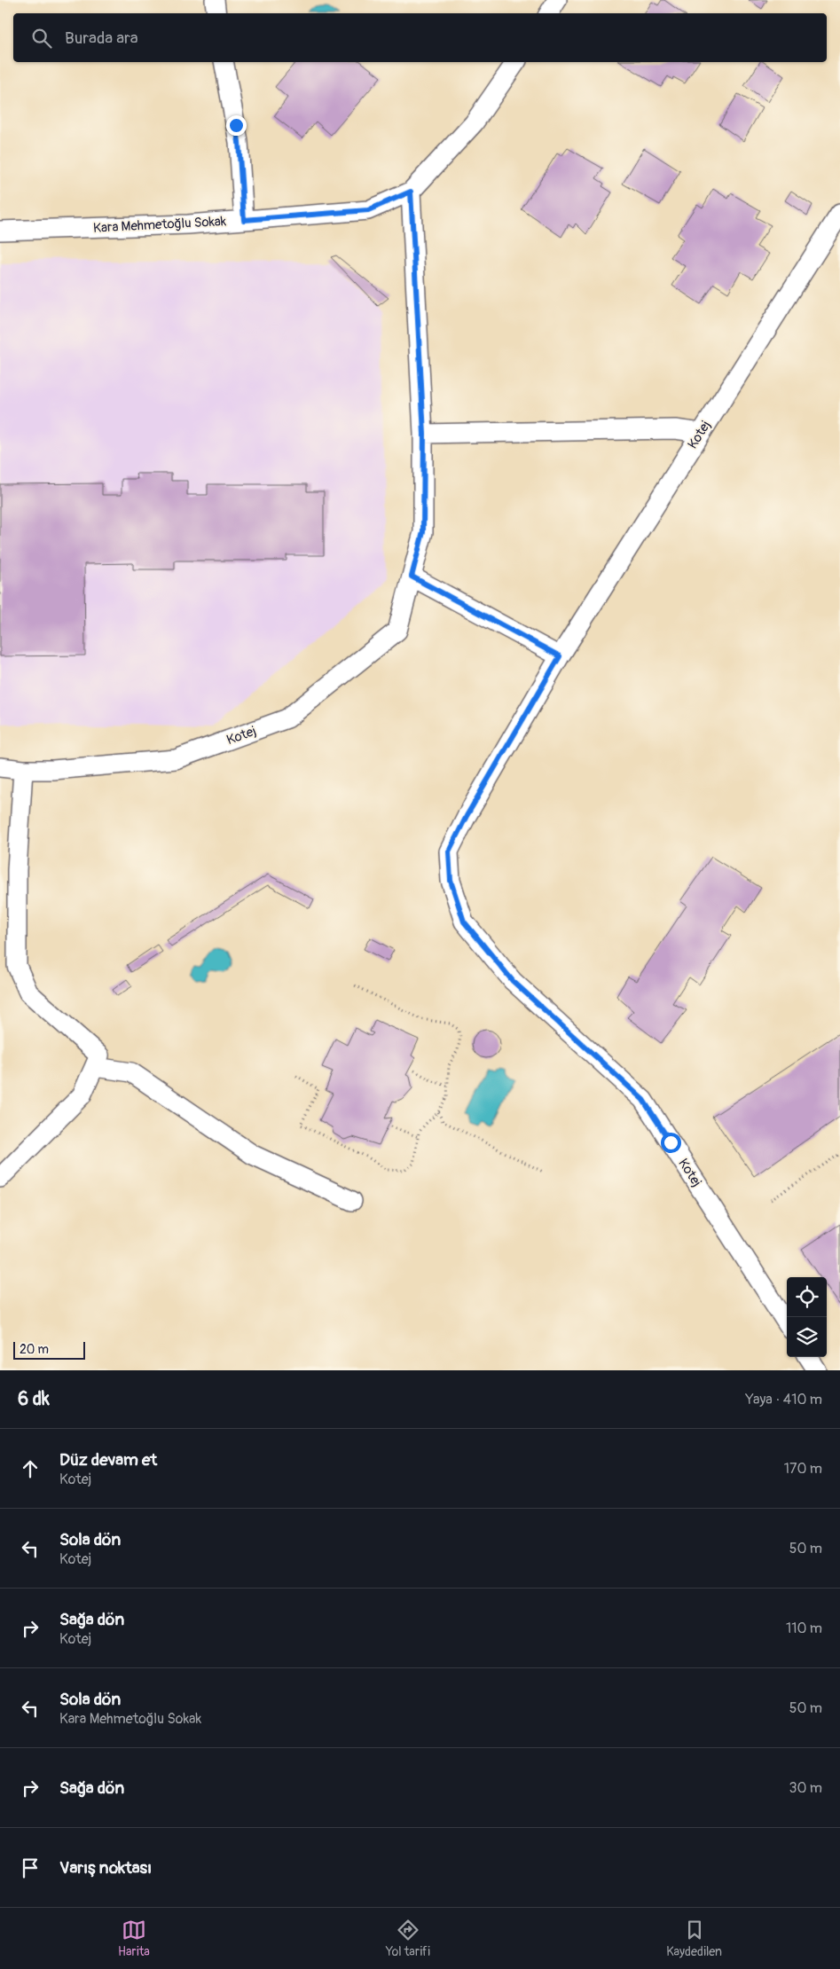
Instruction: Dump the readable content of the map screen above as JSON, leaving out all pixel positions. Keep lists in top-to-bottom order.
{
  "streets": {
    "street": ["Kara Mehmetoğlu Sokak", "Kotej"]
  },
  "crossings": [
    ["Kara Mehmetoğlu Sokak", "Kotej"]
  ],
  "scale_bar": "20 m",
  "page": {
    "search": "Burada ara",
    "scale": "20 m",
    "heading": ["6 dk", "Yaya · 410 m"],
    "list": [
      ["Düz devam et", "Kotej", "170 m"],
      ["Sola dön", "Kotej", "50 m"],
      ["Sağa dön", "Kotej", "110 m"],
      ["Sola dön", "Kara Mehmetoğlu Sokak", "50 m"],
      ["Sağa dön", "30 m"],
      "Varış noktası"
    ],
    "nav": ["Harita", "Yol tarifi", "Kaydedilen"]
  }
}
